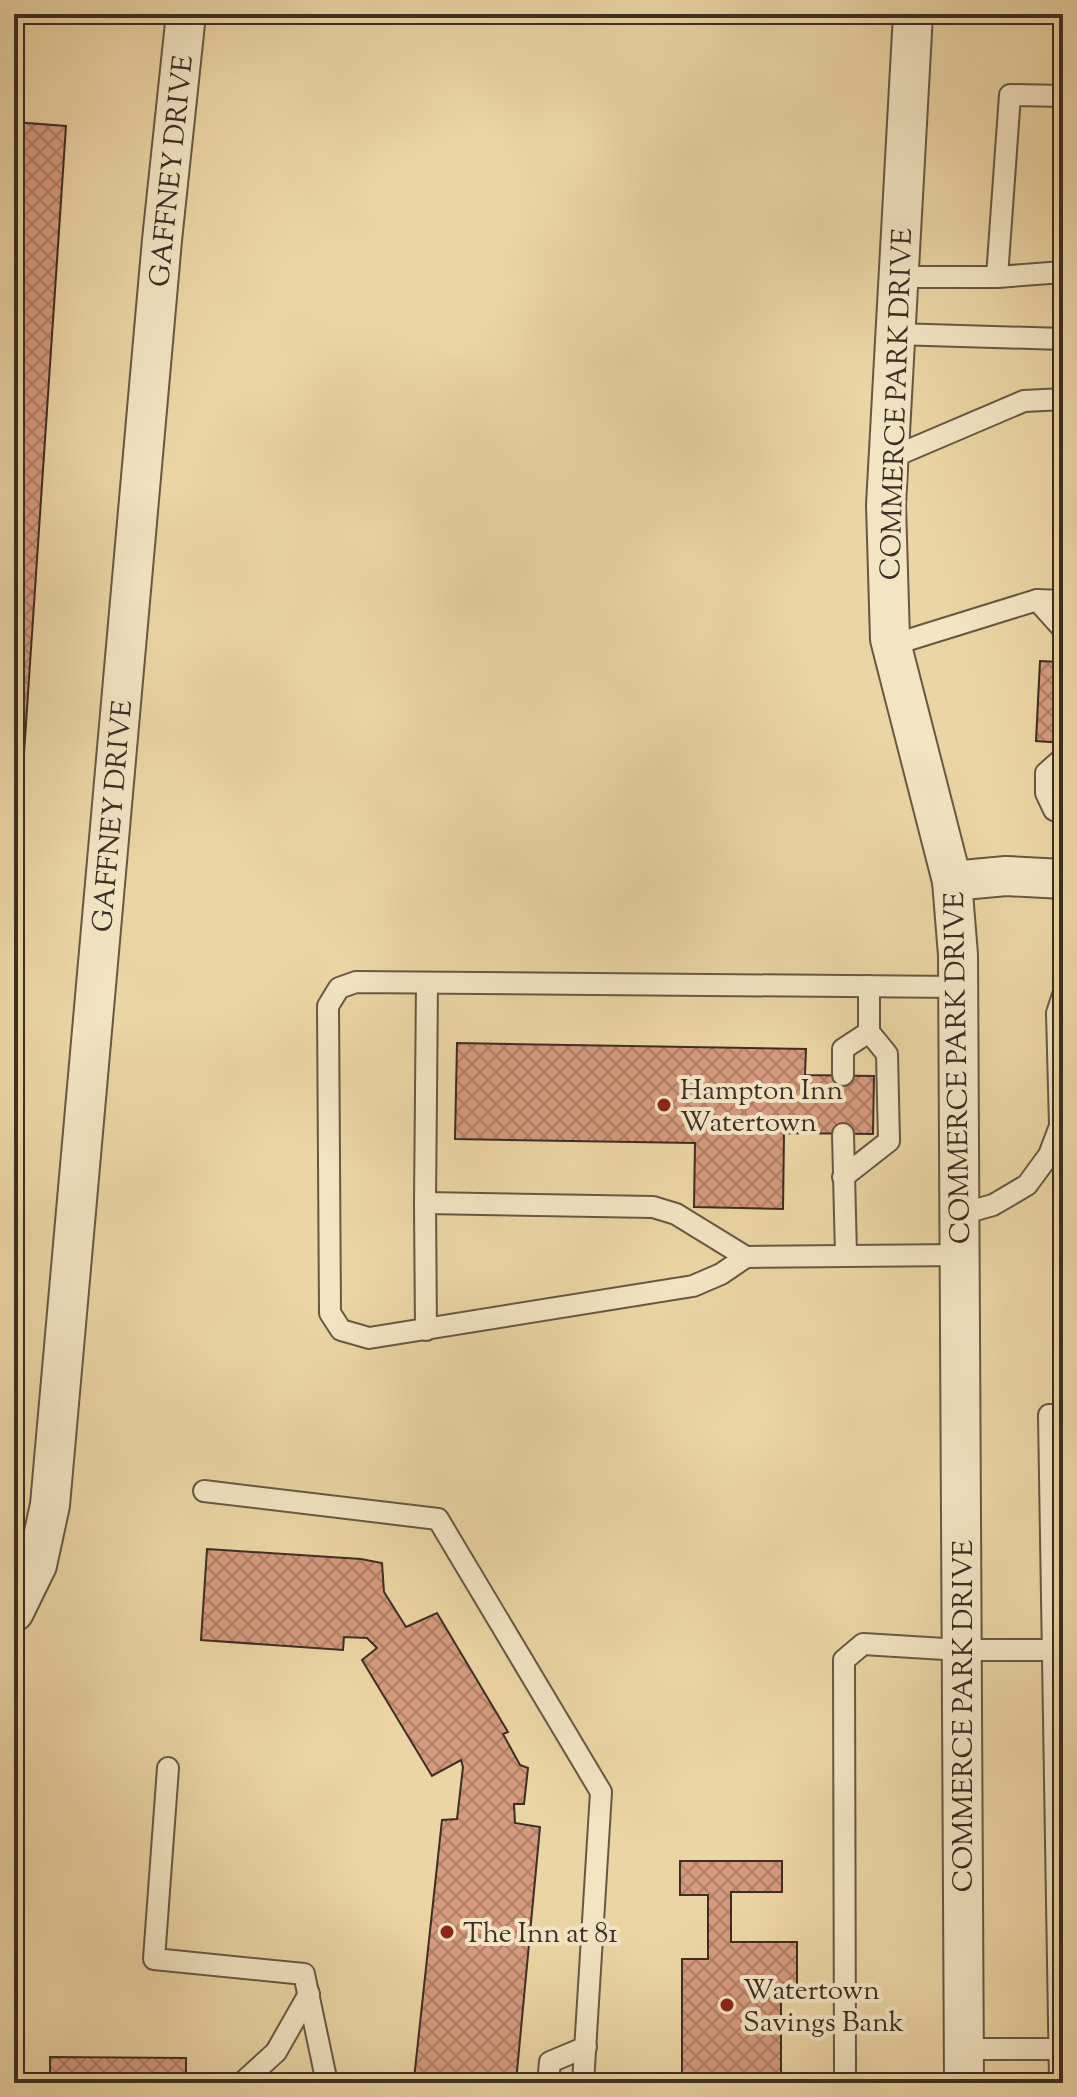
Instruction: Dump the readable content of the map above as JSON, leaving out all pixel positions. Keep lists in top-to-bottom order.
{
  "streets": {
    "street": ["GAFFNEY DRIVE", "COMMERCE PARK DRIVE"]
  },
  "places": ["Hampton Inn Watertown", "The Inn at 81", "Watertown Savings Bank"]
}
